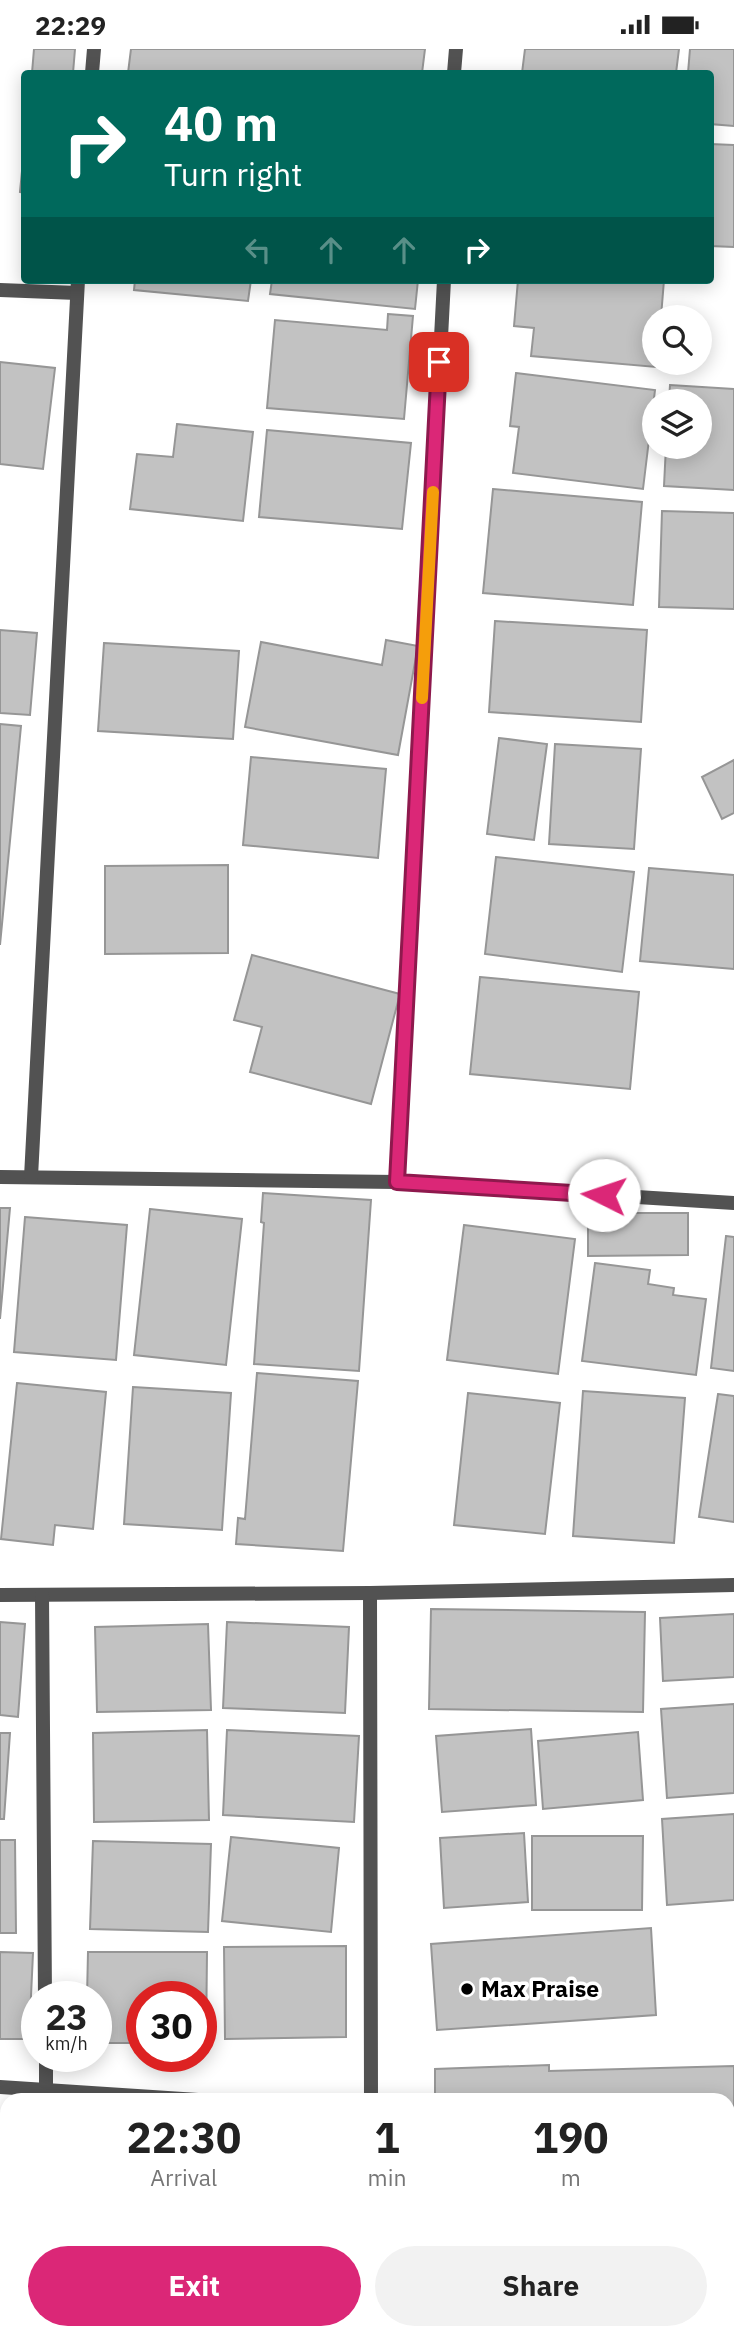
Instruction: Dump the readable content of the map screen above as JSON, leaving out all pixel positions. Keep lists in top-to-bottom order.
{
  "places": ["Max Praise"],
  "page": {
    "status": "22:29",
    "turn": ["40 m", "Turn right"],
    "speed": "23 km/h",
    "limit": "30",
    "eta": [
      "22:30",
      "Arrival",
      "1",
      "min",
      "190",
      "m"
    ],
    "buttons": ["Exit", "Share"]
  }
}
